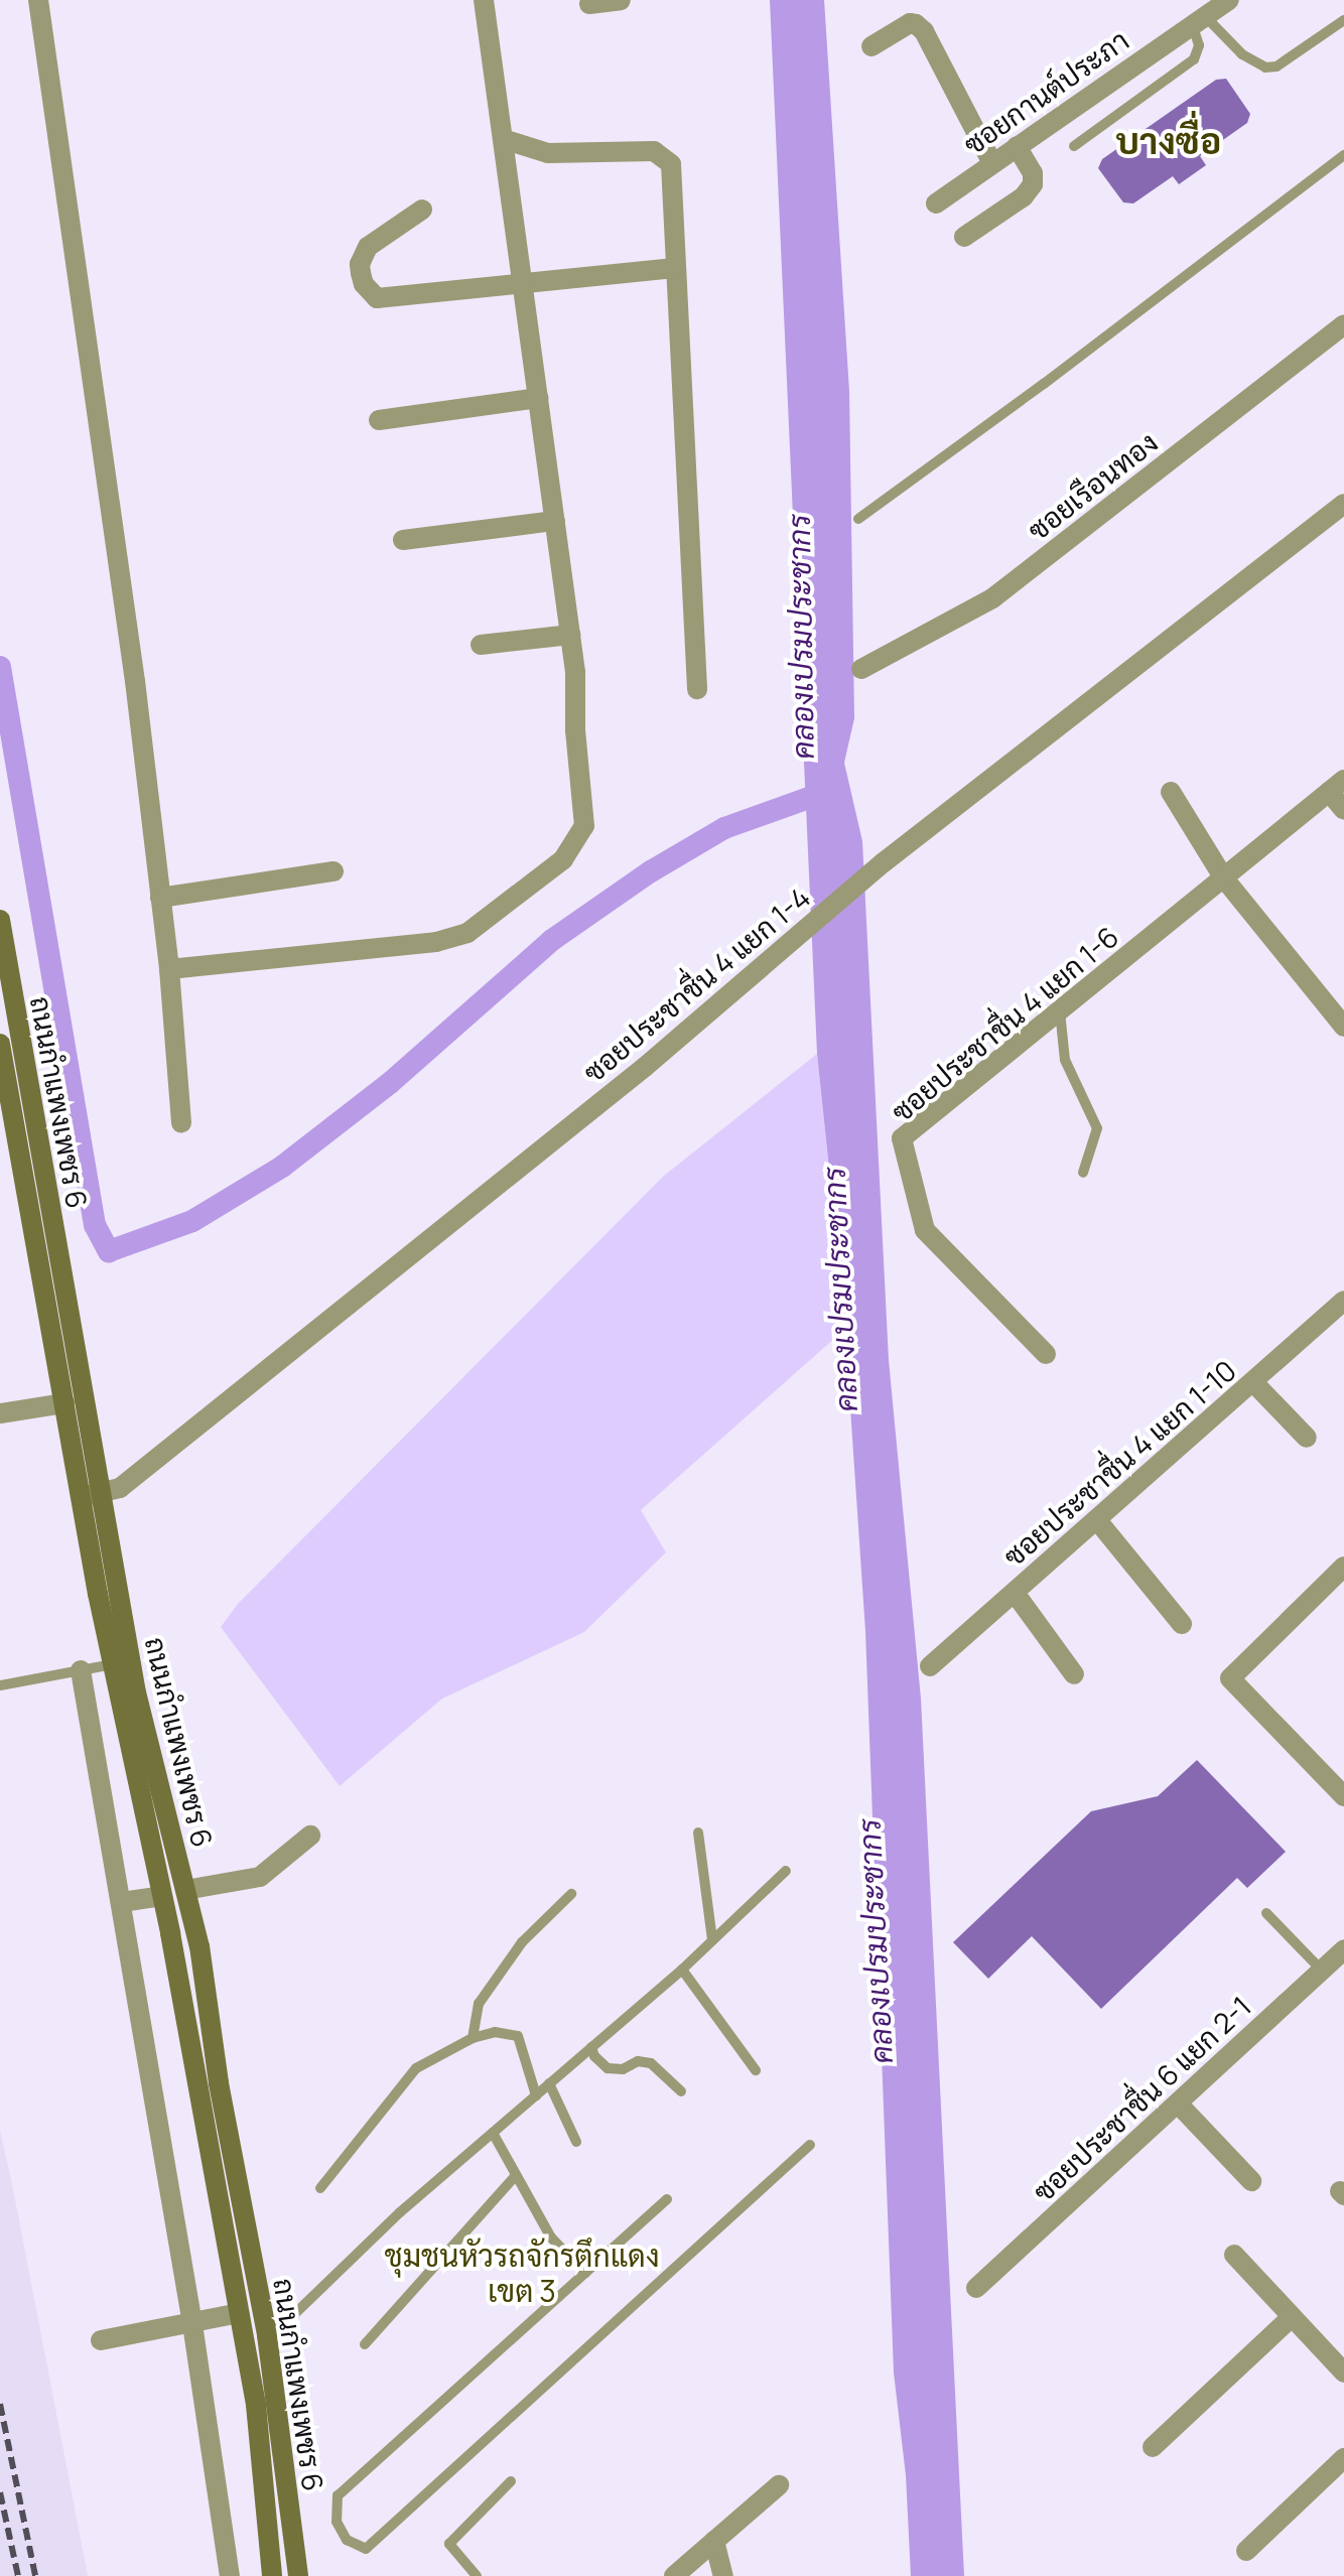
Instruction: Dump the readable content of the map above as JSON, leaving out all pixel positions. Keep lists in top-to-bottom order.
{
  "streets": {
    "street": [
      "ซอยกานต์ประภา",
      "ซอยเรือนทอง",
      "ซอยประชาชื่น 4 แยก 1-4",
      "ซอยประชาชื่น 4 แยก 1-6",
      "ถนนกำแพงเพชร 6",
      "ซอยประชาชื่น 4 แยก 1-10",
      "ซอยประชาชื่น 6 แยก 2-1"
    ]
  },
  "crossings": [
    ["ซอยประชาชื่น 4 แยก 1-4", "ถนนกำแพงเพชร 6"]
  ],
  "districts": ["บางซื่อ", "ชุมชนหัวรถจักรตึกแดง เขต 3"],
  "water": ["คลองเปรมประชากร"]
}
